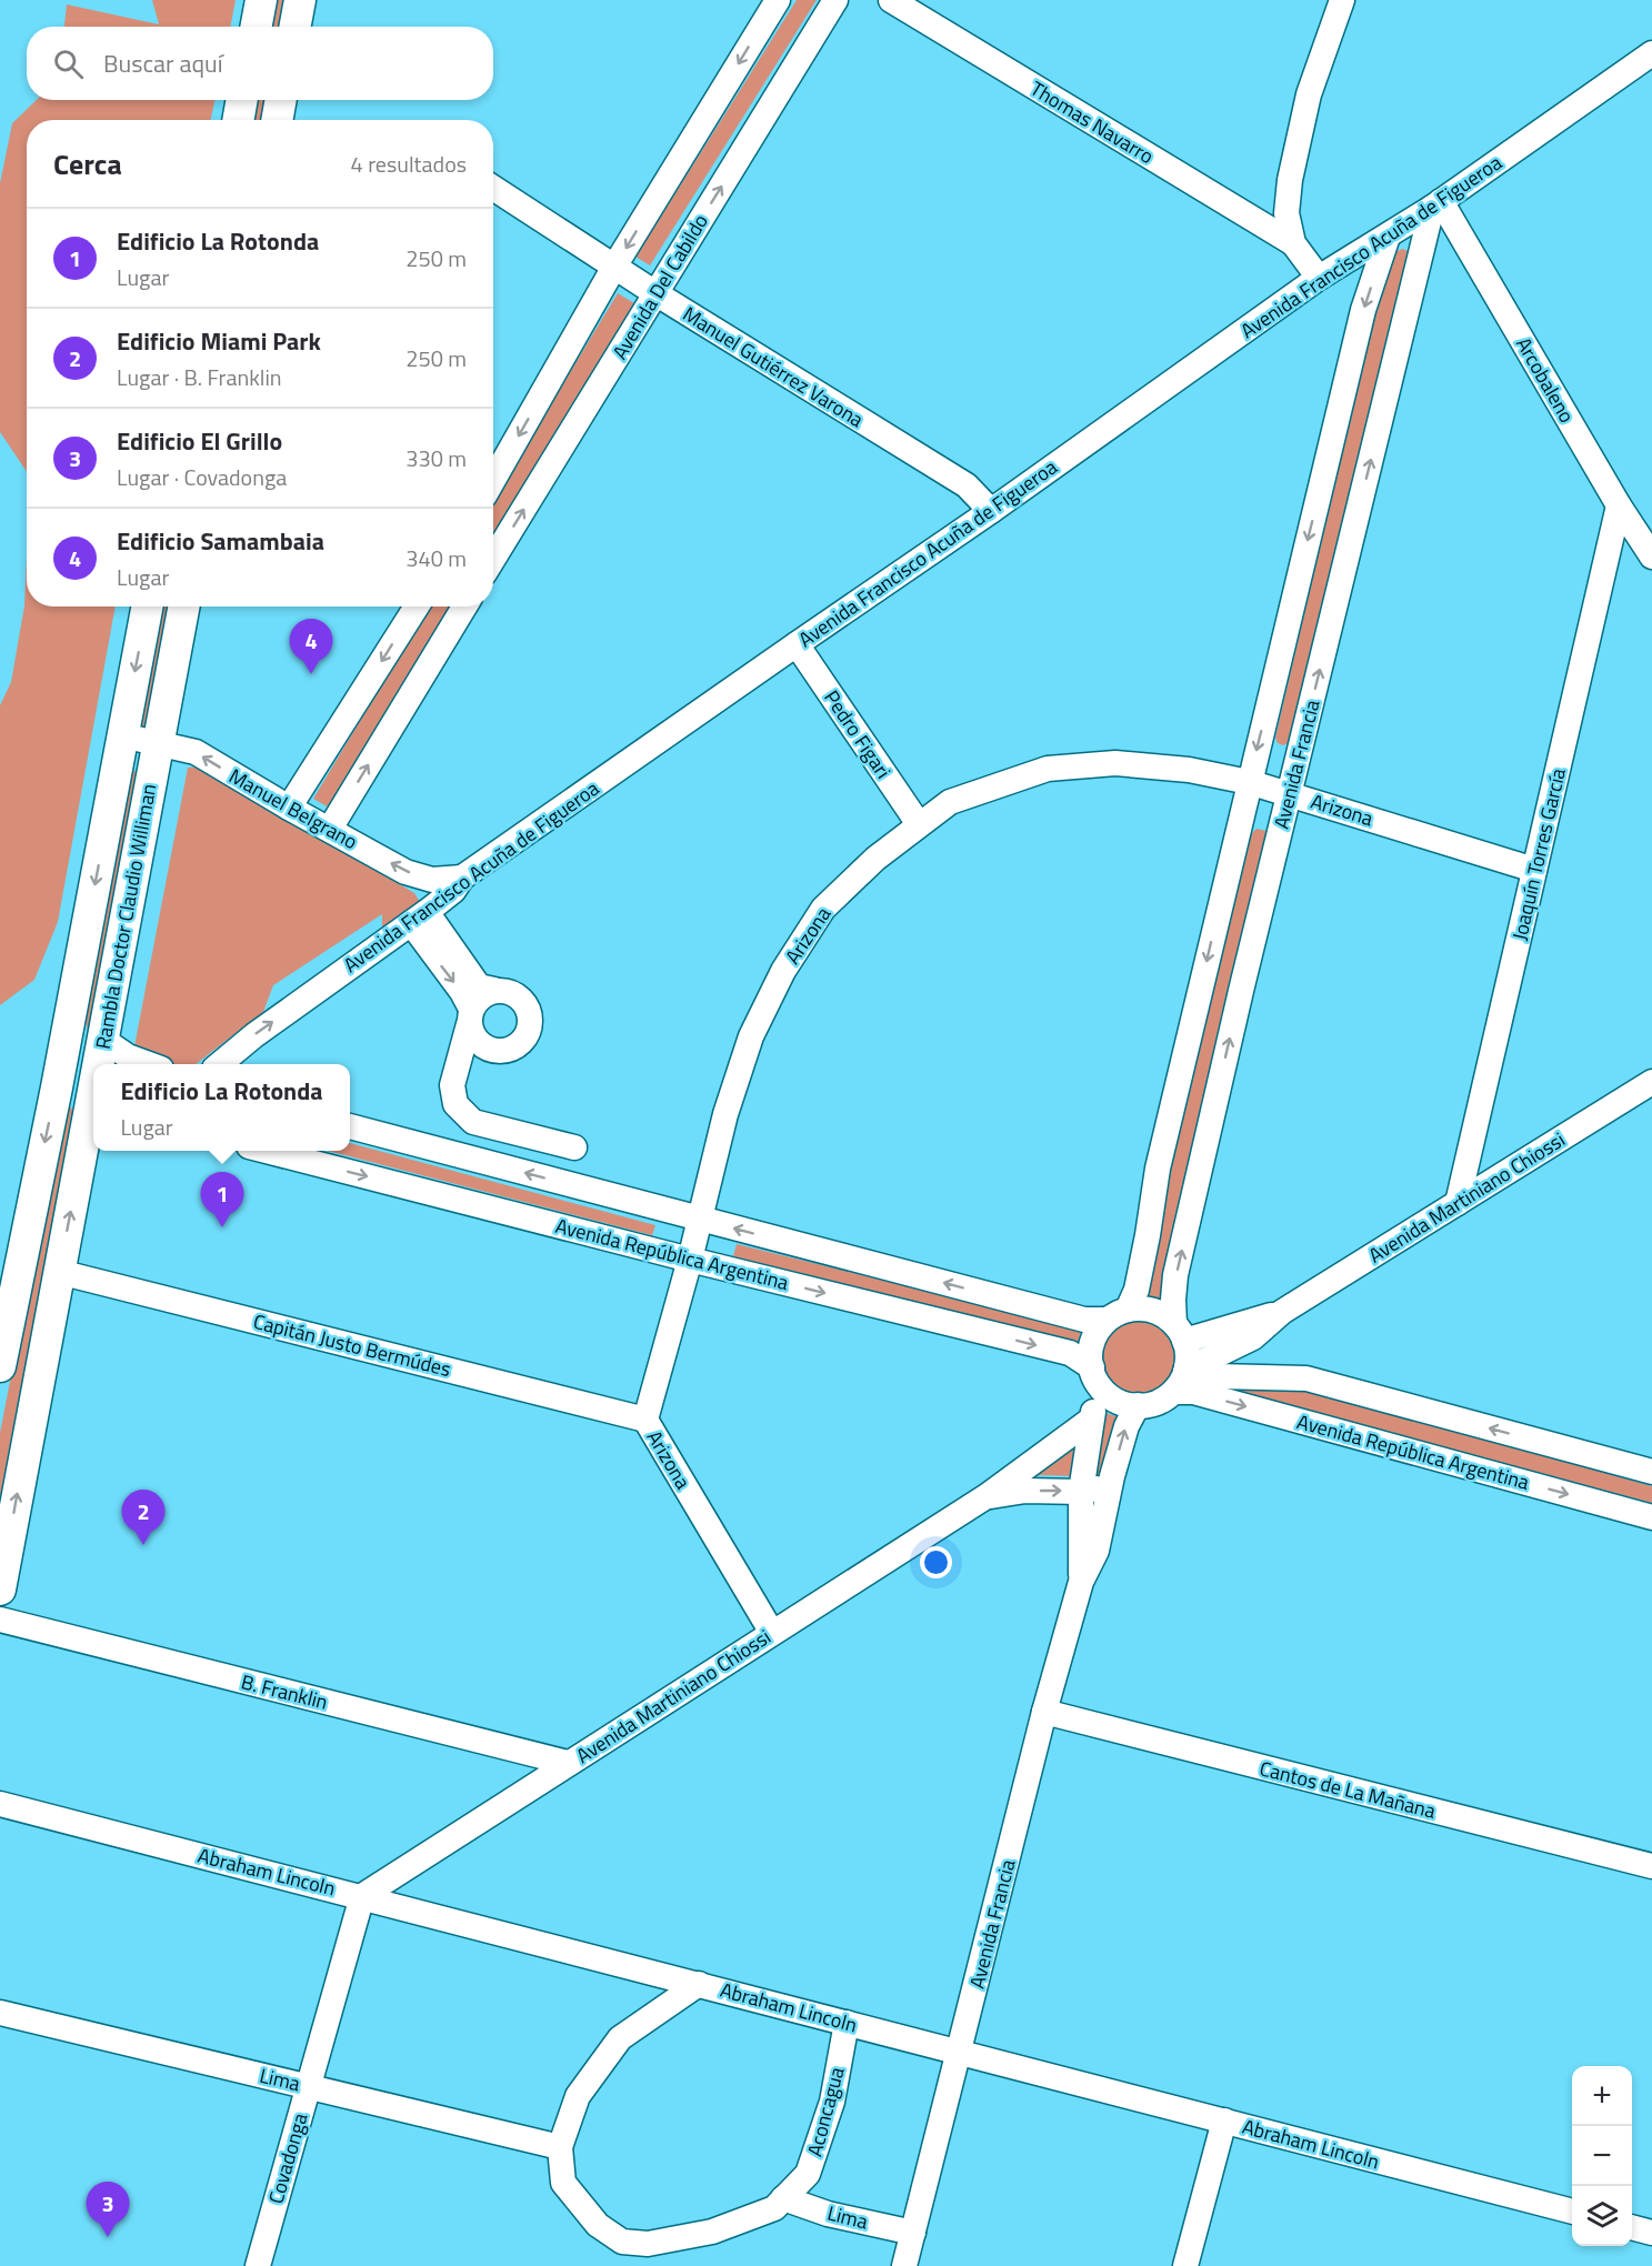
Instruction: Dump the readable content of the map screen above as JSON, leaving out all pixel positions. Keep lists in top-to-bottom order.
{
  "streets": {
    "main road": ["Rambla Doctor Claudio Williman"],
    "street": [
      "Thomas Navarro",
      "Avenida Francisco Acuña de Figueroa",
      "Avenida Del Cabildo",
      "Manuel Gutiérrez Varona",
      "Arcobaleno",
      "Pedro Figari",
      "Avenida Francia",
      "Manuel Belgrano",
      "Arizona",
      "Joaquín Torres García",
      "Avenida Martiniano Chiossi",
      "Avenida República Argentina",
      "Capitán Justo Bermúdes",
      "B. Franklin",
      "Cantos de La Mañana",
      "Abraham Lincoln",
      "Lima",
      "Aconcagua",
      "Covadonga"
    ]
  },
  "crossings": [
    ["Avenida Francisco Acuña de Figueroa", "Manuel Gutiérrez Varona"],
    ["Avenida Francisco Acuña de Figueroa", "Arcobaleno"],
    ["Avenida Francisco Acuña de Figueroa", "Pedro Figari"],
    ["Avenida Francisco Acuña de Figueroa", "Avenida Francia"],
    ["Avenida Francisco Acuña de Figueroa", "Manuel Belgrano"],
    ["Avenida Del Cabildo", "Manuel Gutiérrez Varona"],
    ["Arcobaleno", "Avenida Francia"],
    ["Arcobaleno", "Joaquín Torres García"],
    ["Pedro Figari", "Arizona"],
    ["Avenida Francia", "Arizona"],
    ["Avenida Francia", "Avenida Martiniano Chiossi"],
    ["Avenida Francia", "Avenida República Argentina"],
    ["Avenida Francia", "Cantos de La Mañana"],
    ["Avenida Francia", "Abraham Lincoln"],
    ["Avenida Francia", "Lima"],
    ["Manuel Belgrano", "Rambla Doctor Claudio Williman"],
    ["Arizona", "Joaquín Torres García"],
    ["Arizona", "Avenida Martiniano Chiossi"],
    ["Arizona", "Avenida República Argentina"],
    ["Arizona", "Capitán Justo Bermúdes"],
    ["Joaquín Torres García", "Avenida Martiniano Chiossi"],
    ["Rambla Doctor Claudio Williman", "Capitán Justo Bermúdes"],
    ["Avenida Martiniano Chiossi", "Avenida República Argentina"],
    ["Avenida Martiniano Chiossi", "B. Franklin"],
    ["Avenida Martiniano Chiossi", "Abraham Lincoln"],
    ["Avenida Martiniano Chiossi", "Covadonga"],
    ["Abraham Lincoln", "Aconcagua"],
    ["Abraham Lincoln", "Covadonga"],
    ["Lima", "Aconcagua"],
    ["Lima", "Covadonga"]
  ],
  "one_way": ["Manuel Belgrano"],
  "page": {
    "search": "Buscar aquí",
    "heading": ["Cerca", "4 resultados"],
    "list": [
      {
        "mark": "1",
        "name": "Edificio La Rotonda",
        "note": "Lugar",
        "value": "250 m"
      },
      {
        "mark": "2",
        "name": "Edificio Miami Park",
        "note": "Lugar · B. Franklin",
        "value": "250 m"
      },
      {
        "mark": "3",
        "name": "Edificio El Grillo",
        "note": "Lugar · Covadonga",
        "value": "330 m"
      },
      {
        "mark": "4",
        "name": "Edificio Samambaia",
        "note": "Lugar",
        "value": "340 m"
      }
    ],
    "pins": [
      "4",
      "1",
      "2",
      "3"
    ],
    "popup": ["Edificio La Rotonda", "Lugar"],
    "map_buttons": ["+", "−"]
  }
}
